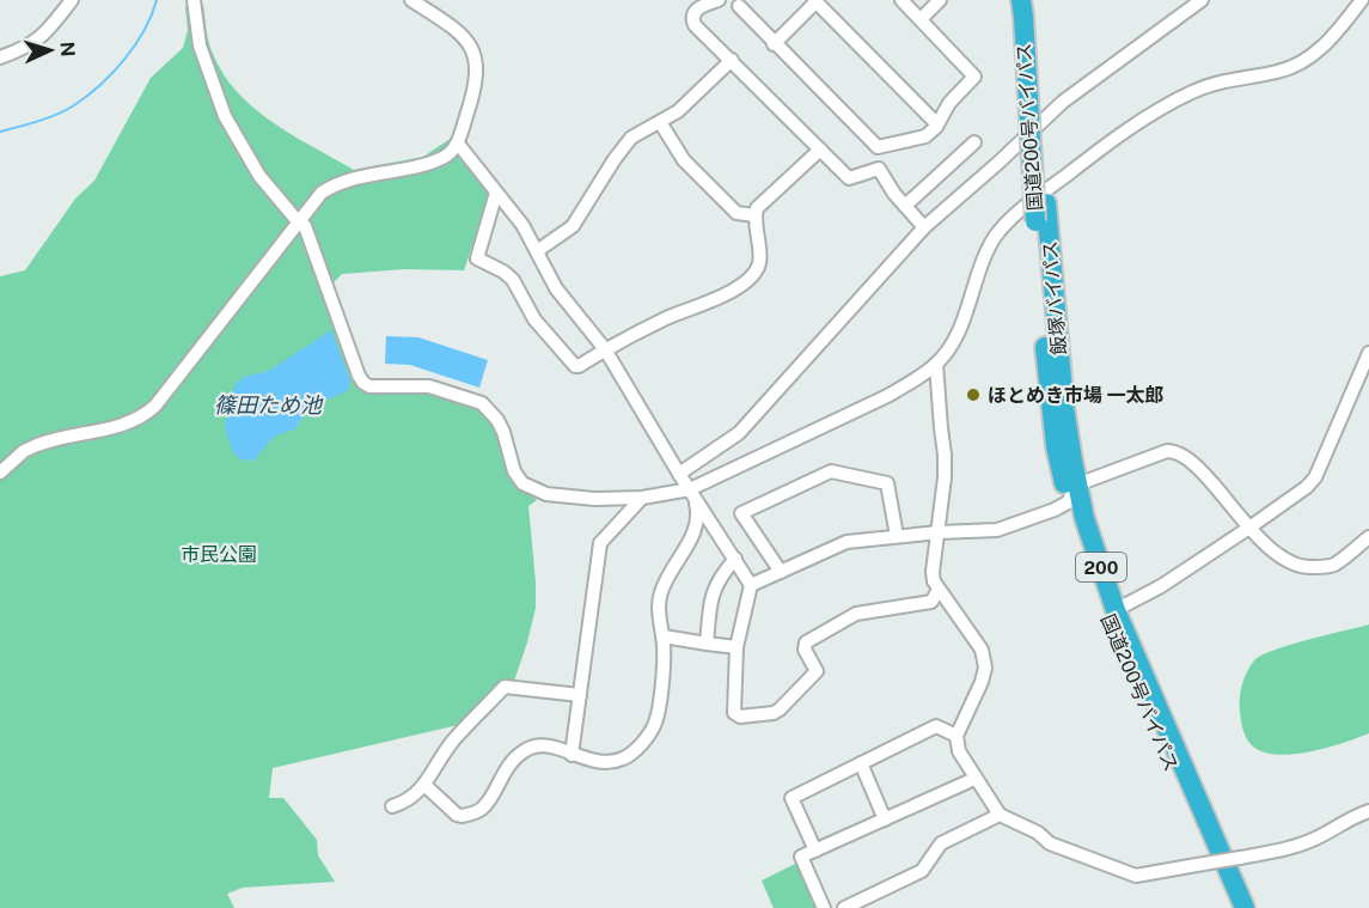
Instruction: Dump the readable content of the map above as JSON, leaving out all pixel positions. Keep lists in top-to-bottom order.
{
  "streets": {
    "highway": ["国道200号バイパス", "飯塚バイパス", "200"]
  },
  "crossings": [
    ["国道200号バイパス", "飯塚バイパス"]
  ],
  "water": ["篠田ため池"],
  "parks": ["市民公園"],
  "places": ["ほとめき市場 一太郎"],
  "north": "right"
}
